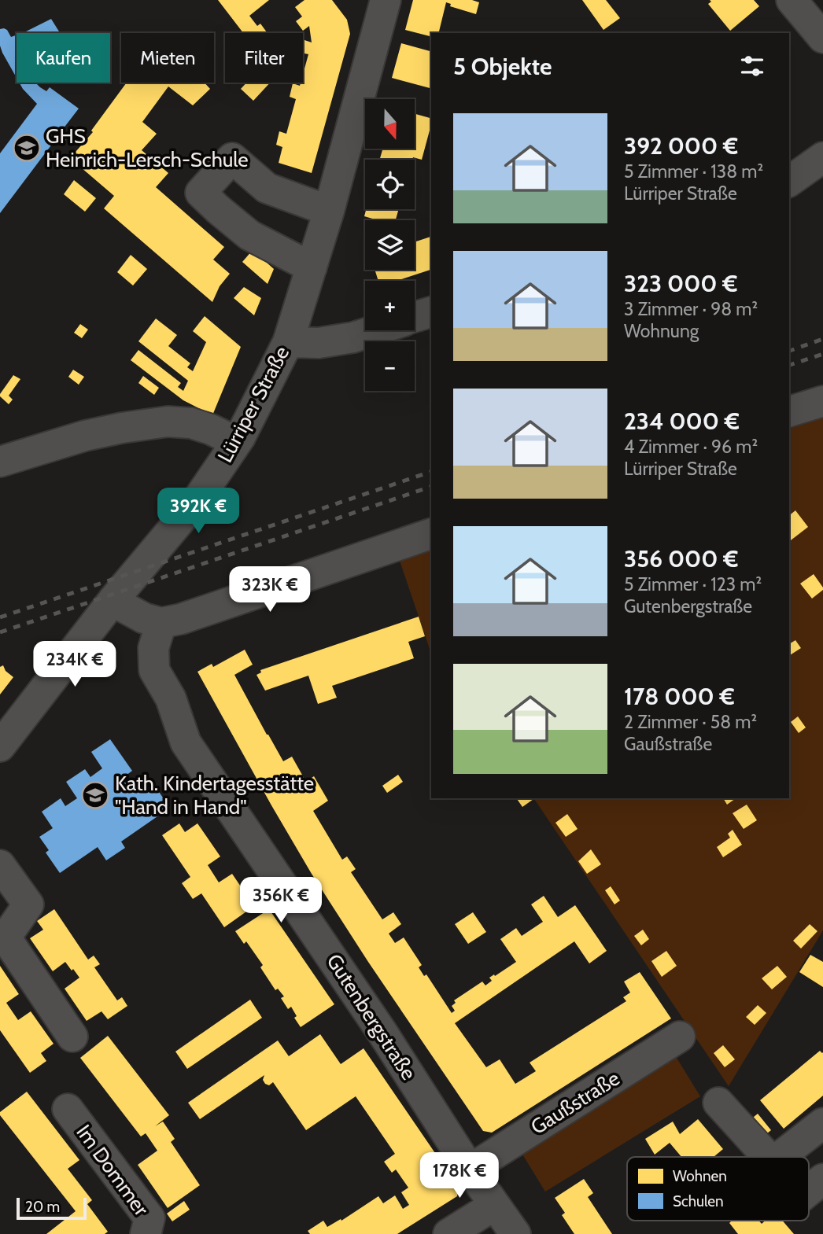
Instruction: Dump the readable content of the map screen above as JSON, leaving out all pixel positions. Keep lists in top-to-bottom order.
{
  "streets": {
    "street": [
      "Lürriper Straße",
      "Gutenbergstraße",
      "Gaußstraße",
      "Im Dommer"
    ]
  },
  "crossings": [
    ["Gutenbergstraße", "Gaußstraße"]
  ],
  "places": {
    "school or university": ["GHS Heinrich-Lersch-Schule", "Kath. Kindertagesstätte \"Hand in Hand\""]
  },
  "legend": ["Wohnen", "Schulen"],
  "scale_bar": "20 m",
  "north": "bottom",
  "page": {
    "chip": ["Kaufen", "Mieten", "Filter"],
    "heading": "5 Objekte",
    "map_buttons": ["+", "−"],
    "list": [
      {
        "name": "392 000 €",
        "note": "5 Zimmer · 138 m² · Lürriper Straße"
      },
      {
        "name": "323 000 €",
        "note": "3 Zimmer · 98 m² · Wohnung"
      },
      {
        "name": "234 000 €",
        "note": "4 Zimmer · 96 m² · Lürriper Straße"
      },
      {
        "name": "356 000 €",
        "note": "5 Zimmer · 123 m² · Gutenbergstraße"
      },
      {
        "name": "178 000 €",
        "note": "2 Zimmer · 58 m² · Gaußstraße"
      }
    ],
    "price": [
      "392K €",
      "323K €",
      "234K €",
      "356K €",
      "178K €"
    ],
    "scale": "20 m"
  }
}
